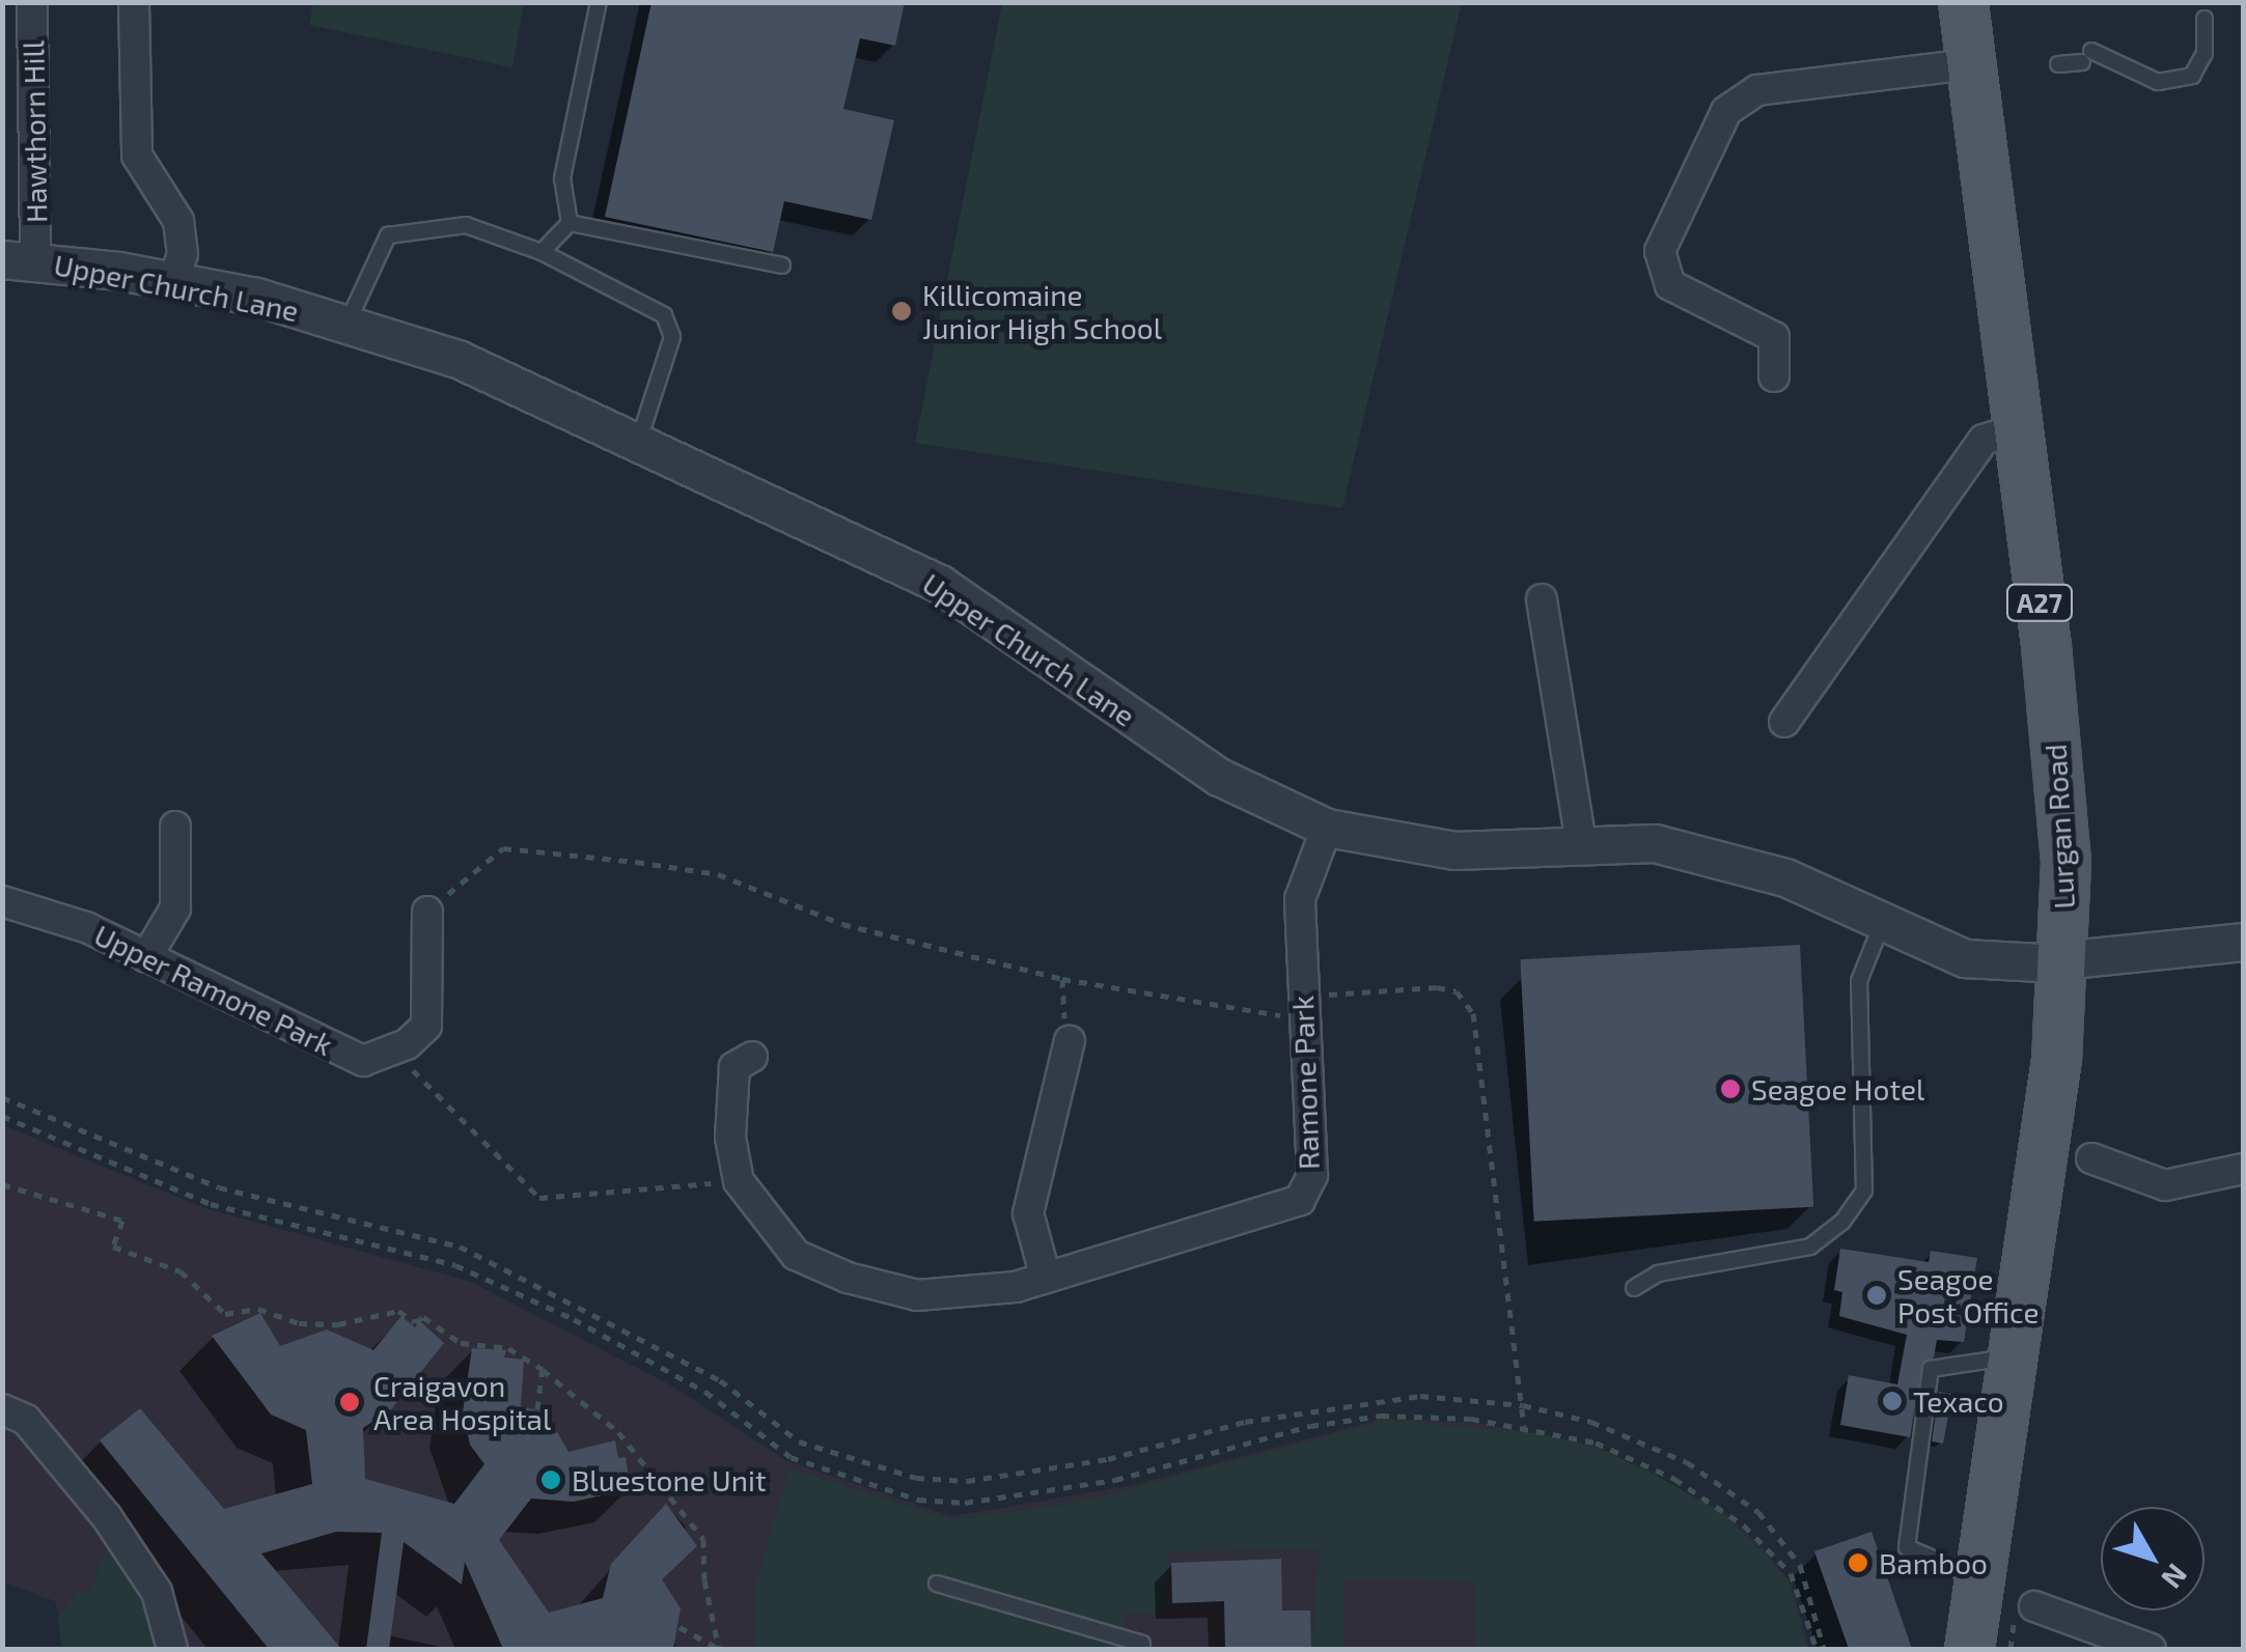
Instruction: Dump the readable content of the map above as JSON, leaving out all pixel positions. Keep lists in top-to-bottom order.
{
  "streets": {
    "main road": ["A27", "Lurgan Road"],
    "street": [
      "Hawthorn Hill",
      "Upper Church Lane",
      "Upper Ramone Park",
      "Ramone Park"
    ]
  },
  "crossings": [
    ["Hawthorn Hill", "Upper Church Lane"],
    ["Upper Church Lane", "Lurgan Road"],
    ["Upper Church Lane", "Ramone Park"]
  ],
  "places": [
    "Killicomaine Junior High School",
    "Seagoe Hotel",
    "Seagoe Post Office",
    "Texaco",
    "Craigavon Area Hospital",
    "Bluestone Unit",
    "Bamboo"
  ],
  "north": "bottom right"
}
